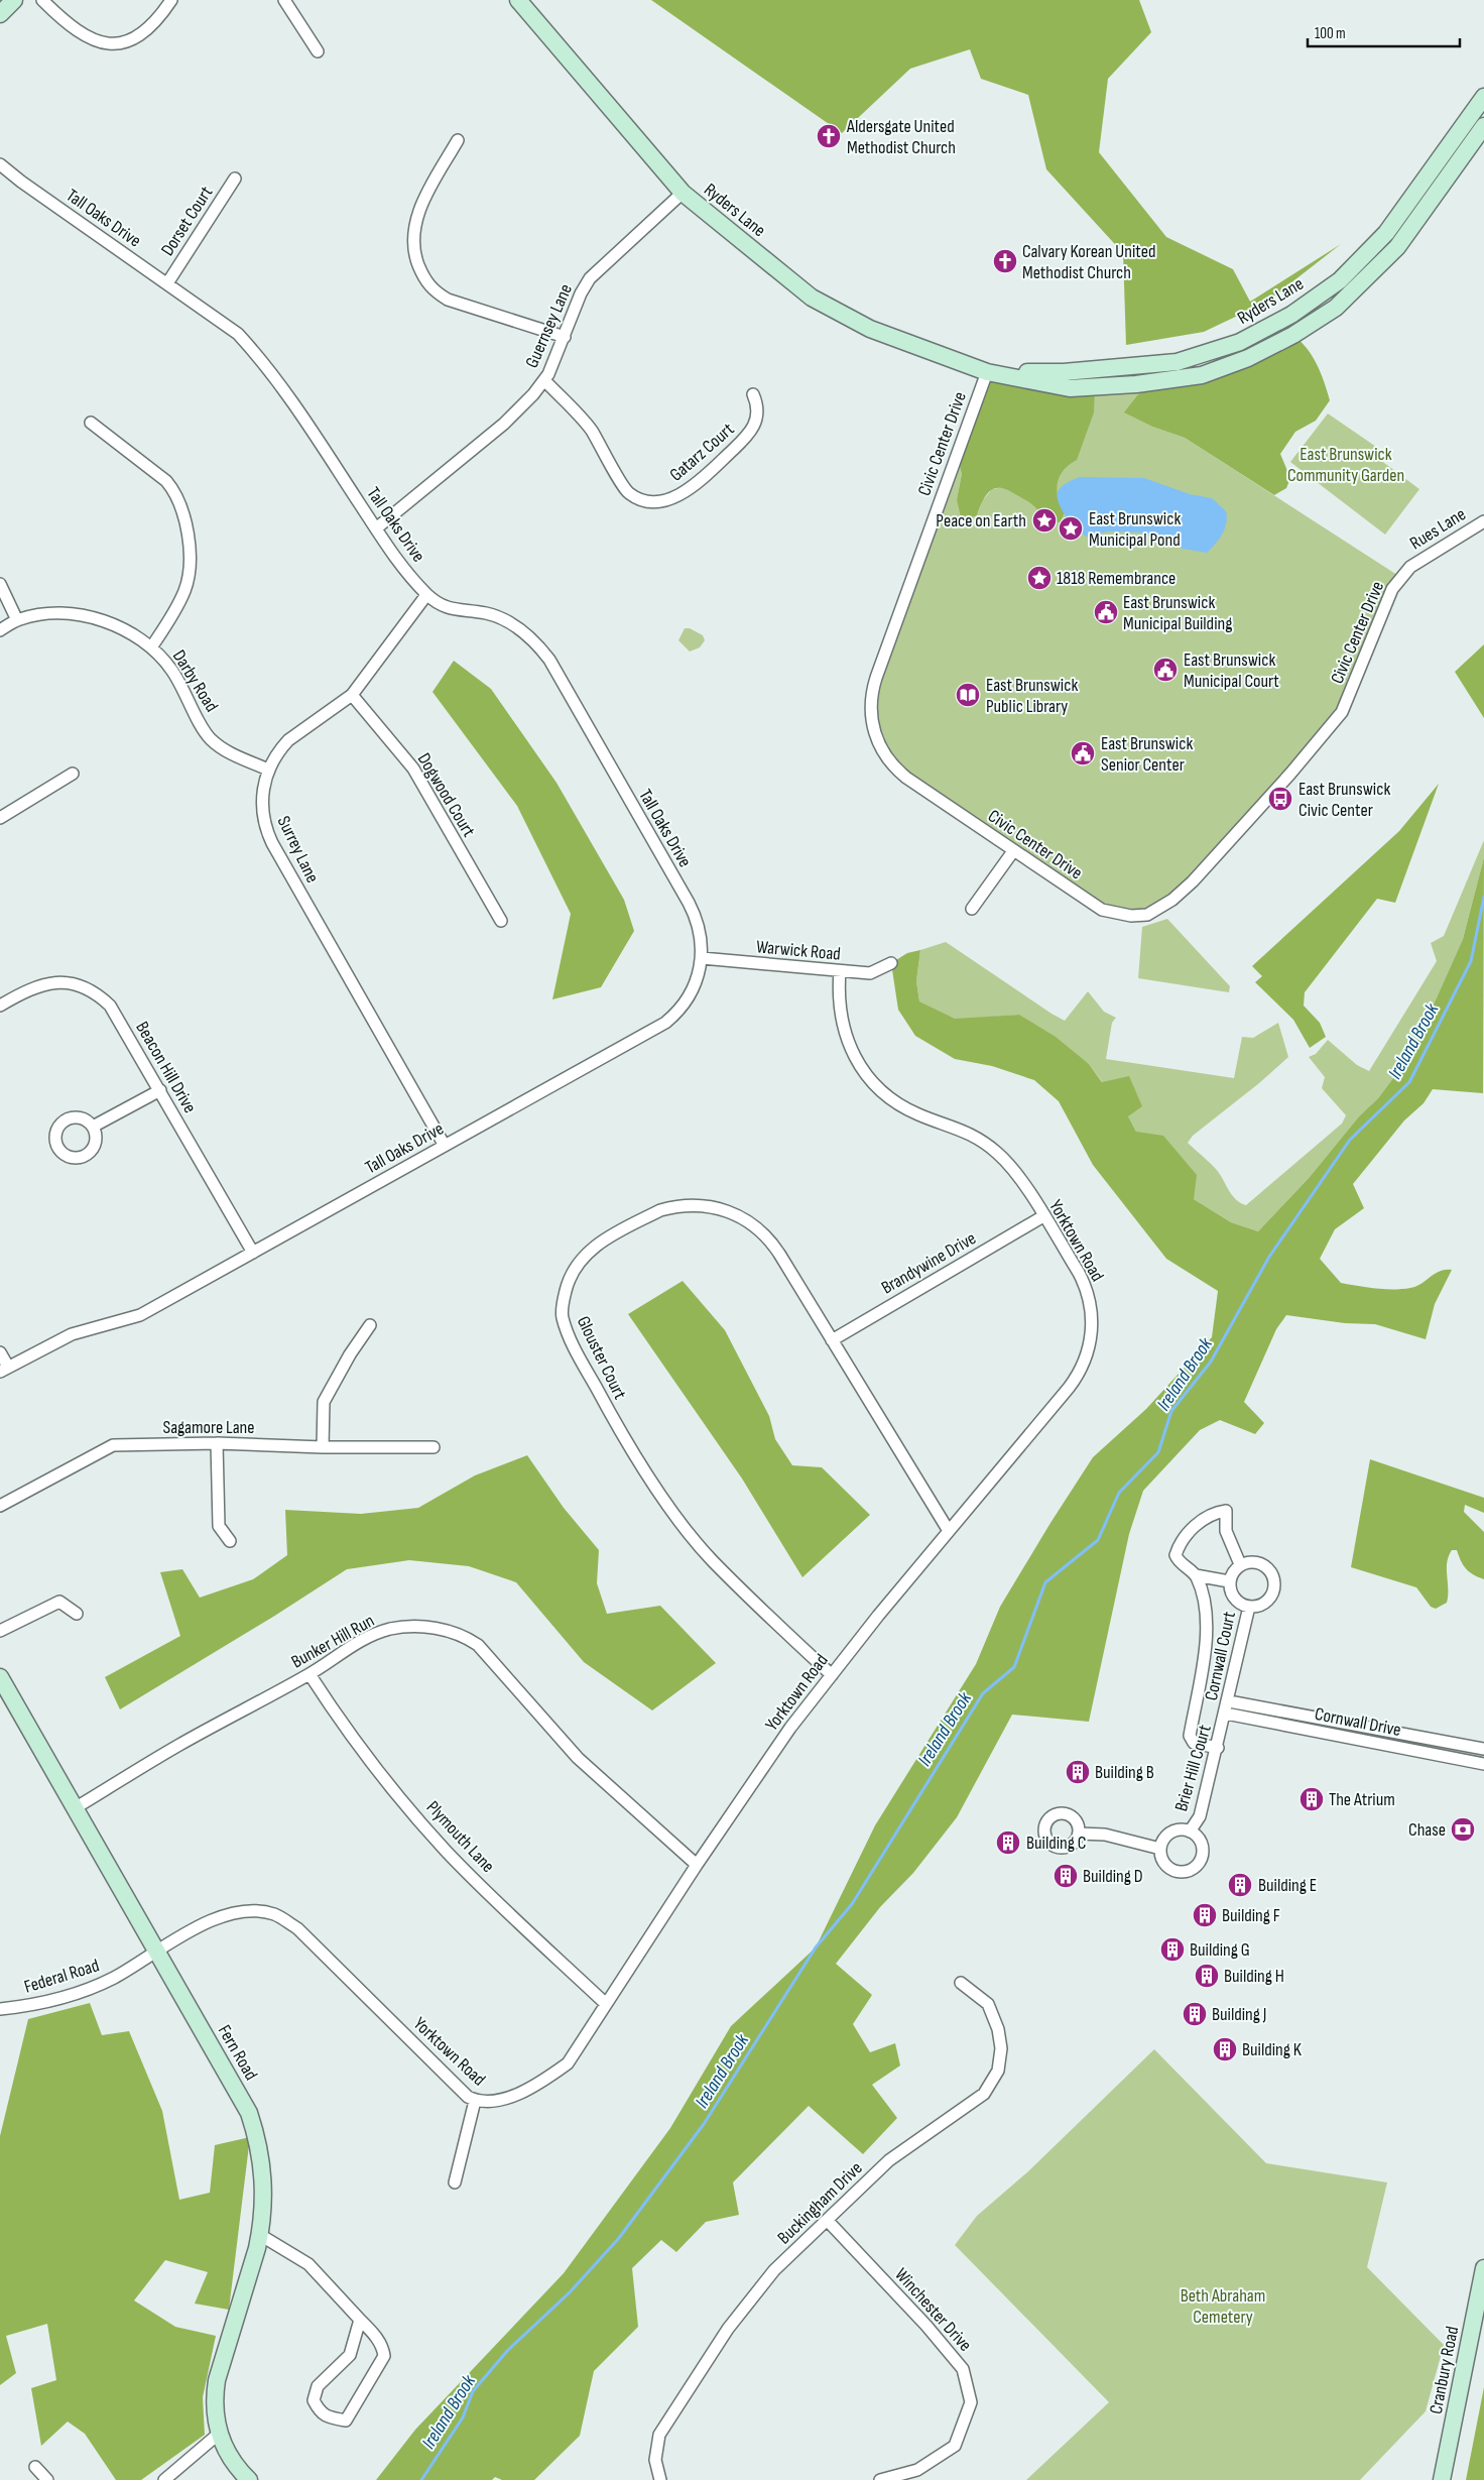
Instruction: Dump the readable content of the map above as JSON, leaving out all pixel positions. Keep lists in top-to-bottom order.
{
  "streets": {
    "main road": ["Ryders Lane", "Fern Road", "Cranbury Road"],
    "street": [
      "Tall Oaks Drive",
      "Dorset Court",
      "Guernsey Lane",
      "Civic Center Drive",
      "Gatarz Court",
      "Rues Lane",
      "Darby Road",
      "Dogwood Court",
      "Surrey Lane",
      "Warwick Road",
      "Beacon Hill Drive",
      "Yorktown Road",
      "Brandywine Drive",
      "Glouster Court",
      "Sagamore Lane",
      "Bunker Hill Run",
      "Cornwall Court",
      "Cornwall Drive",
      "Brier Hill Court",
      "Plymouth Lane",
      "Federal Road",
      "Buckingham Drive",
      "Winchester Drive"
    ]
  },
  "crossings": [
    ["Ryders Lane", "Guernsey Lane"],
    ["Ryders Lane", "Civic Center Drive"],
    ["Tall Oaks Drive", "Dorset Court"],
    ["Tall Oaks Drive", "Guernsey Lane"],
    ["Tall Oaks Drive", "Surrey Lane"],
    ["Tall Oaks Drive", "Warwick Road"],
    ["Tall Oaks Drive", "Beacon Hill Drive"],
    ["Guernsey Lane", "Gatarz Court"],
    ["Civic Center Drive", "Rues Lane"],
    ["Darby Road", "Surrey Lane"],
    ["Dogwood Court", "Surrey Lane"],
    ["Warwick Road", "Yorktown Road"],
    ["Yorktown Road", "Brandywine Drive"],
    ["Yorktown Road", "Glouster Court"],
    ["Yorktown Road", "Bunker Hill Run"],
    ["Yorktown Road", "Plymouth Lane"],
    ["Yorktown Road", "Federal Road"],
    ["Yorktown Road", "Fern Road"],
    ["Brandywine Drive", "Glouster Court"],
    ["Bunker Hill Run", "Plymouth Lane"],
    ["Bunker Hill Run", "Fern Road"],
    ["Cornwall Court", "Cornwall Drive"],
    ["Cornwall Court", "Brier Hill Court"],
    ["Cornwall Drive", "Brier Hill Court"],
    ["Federal Road", "Fern Road"],
    ["Buckingham Drive", "Winchester Drive"]
  ],
  "water": ["Ireland Brook"],
  "parks": ["East Brunswick Community Garden", "Beth Abraham Cemetery"],
  "places": {
    "church": ["Aldersgate United Methodist Church", "Calvary Korean United Methodist Church"],
    "place": ["Peace on Earth", "East Brunswick Municipal Pond", "1818 Remembrance"],
    "public building": ["East Brunswick Municipal Building", "East Brunswick Municipal Court", "East Brunswick Senior Center"],
    "library": ["East Brunswick Public Library"],
    "bus stop": ["East Brunswick Civic Center"],
    "building": [
      "Building B",
      "The Atrium",
      "Building C",
      "Building D",
      "Building E",
      "Building F",
      "Building G",
      "Building H",
      "Building J",
      "Building K"
    ],
    "bank": ["Chase"]
  },
  "scale_bar": "100 m"
}
